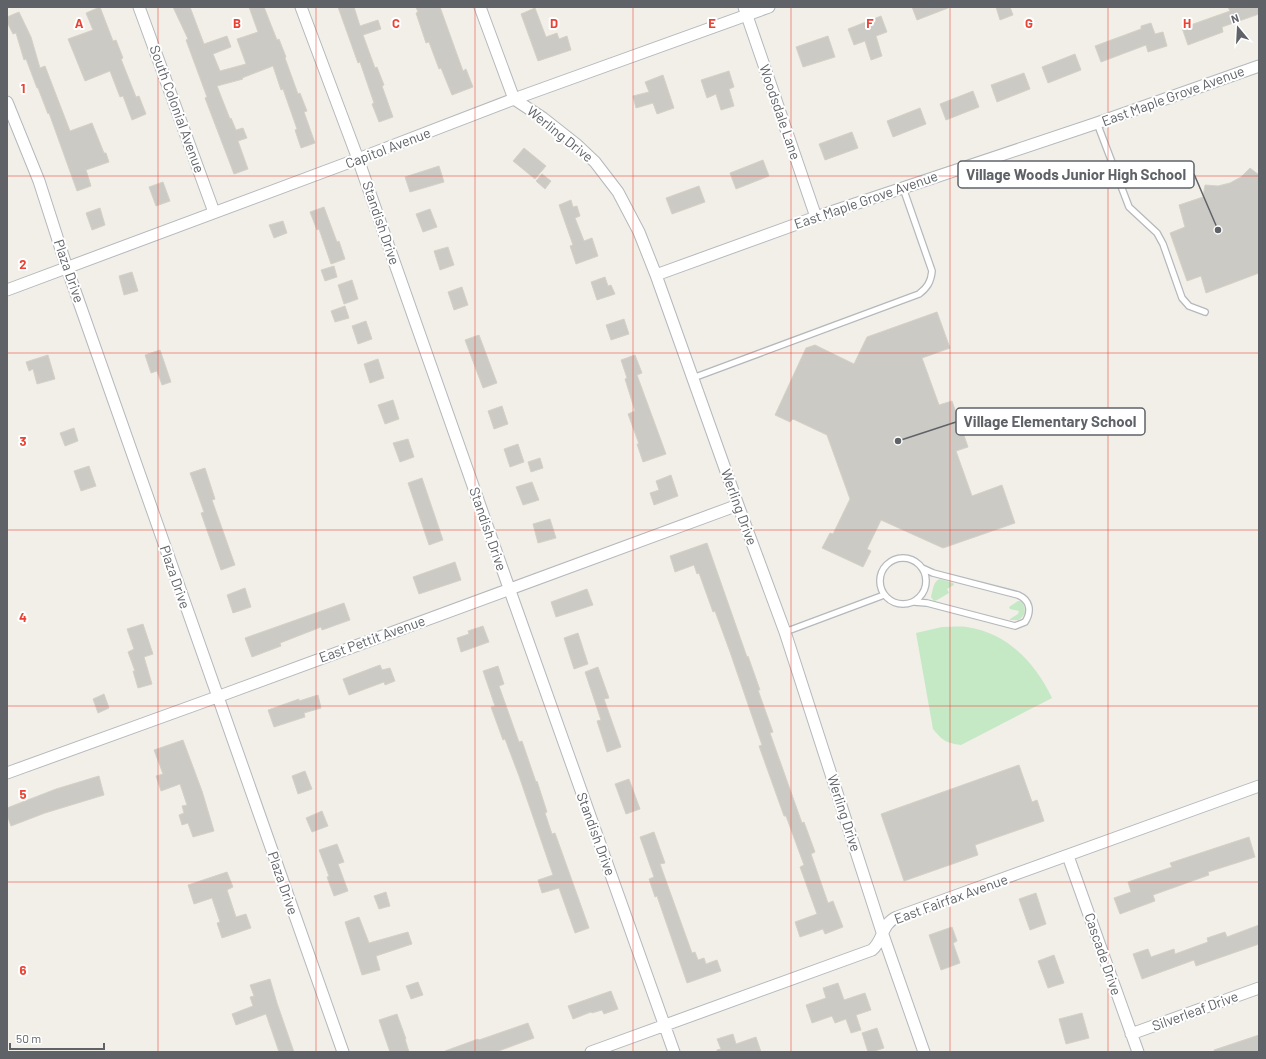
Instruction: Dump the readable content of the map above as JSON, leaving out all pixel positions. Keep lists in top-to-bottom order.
{
  "streets": {
    "street": [
      "East Maple Grove Avenue",
      "South Colonial Avenue",
      "Woodsdale Lane",
      "Werling Drive",
      "Capitol Avenue",
      "Standish Drive",
      "Plaza Drive",
      "East Pettit Avenue",
      "East Fairfax Avenue",
      "Cascade Drive",
      "Silverleaf Drive"
    ]
  },
  "crossings": [
    ["East Maple Grove Avenue", "Woodsdale Lane"],
    ["East Maple Grove Avenue", "Werling Drive"],
    ["South Colonial Avenue", "Capitol Avenue"],
    ["Woodsdale Lane", "Capitol Avenue"],
    ["Werling Drive", "Capitol Avenue"],
    ["Werling Drive", "East Pettit Avenue"],
    ["Werling Drive", "East Fairfax Avenue"],
    ["Capitol Avenue", "Standish Drive"],
    ["Capitol Avenue", "Plaza Drive"],
    ["Standish Drive", "East Pettit Avenue"],
    ["Standish Drive", "East Fairfax Avenue"],
    ["Plaza Drive", "East Pettit Avenue"],
    ["East Fairfax Avenue", "Cascade Drive"],
    ["Cascade Drive", "Silverleaf Drive"]
  ],
  "places": ["Village Woods Junior High School", "Village Elementary School"],
  "scale_bar": "50 m",
  "north": "top",
  "grid": {
    "columns": [
      "A",
      "B",
      "C",
      "D",
      "E",
      "F",
      "G",
      "H"
    ],
    "rows": [
      "1",
      "2",
      "3",
      "4",
      "5",
      "6"
    ]
  }
}
